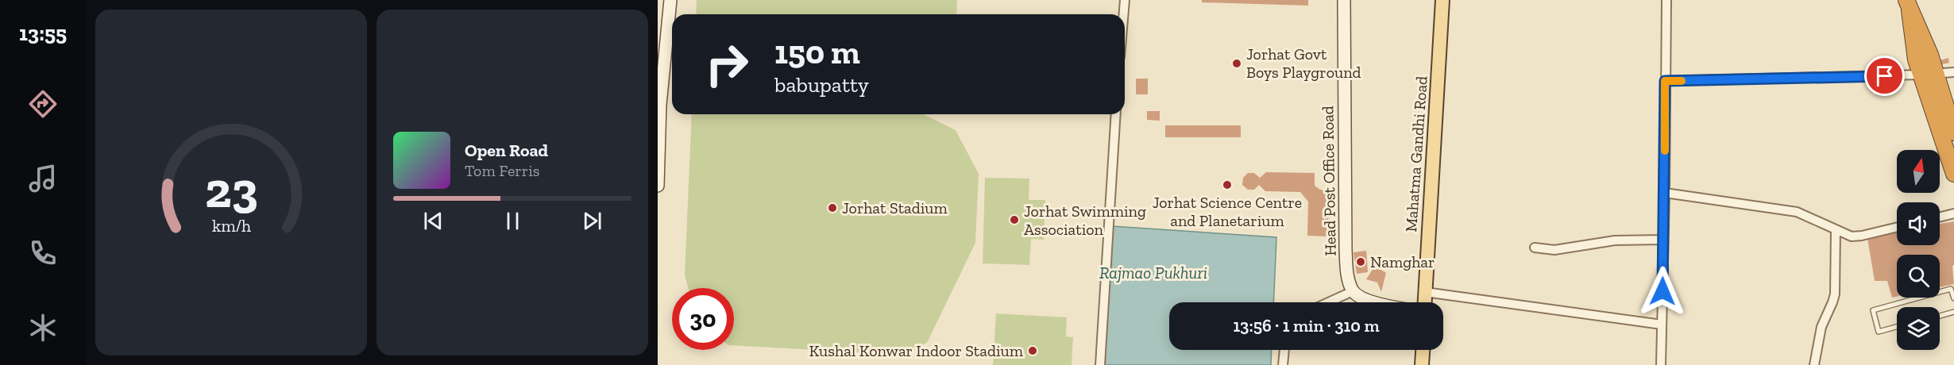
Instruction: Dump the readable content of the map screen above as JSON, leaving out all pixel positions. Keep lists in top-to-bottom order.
{
  "streets": {
    "main road": ["Mahatma Gandhi Road"],
    "street": ["Head Post Office Road"]
  },
  "water": ["Rajmao Pukhuri"],
  "places": [
    "Jorhat Govt Boys Playground",
    "Jorhat Science Centre and Planetarium",
    "Jorhat Stadium",
    "Jorhat Swimming Association",
    "Namghar",
    "Kushal Konwar Indoor Stadium"
  ],
  "north": "top",
  "page": {
    "tabs": "13:55",
    "turn": ["150 m", "babupatty"],
    "song": ["Open Road", "Tom Ferris"],
    "limit": "30",
    "trip": "13:56 · 1 min · 310 m",
    "gauge": ["23", "km/h"]
  }
}
